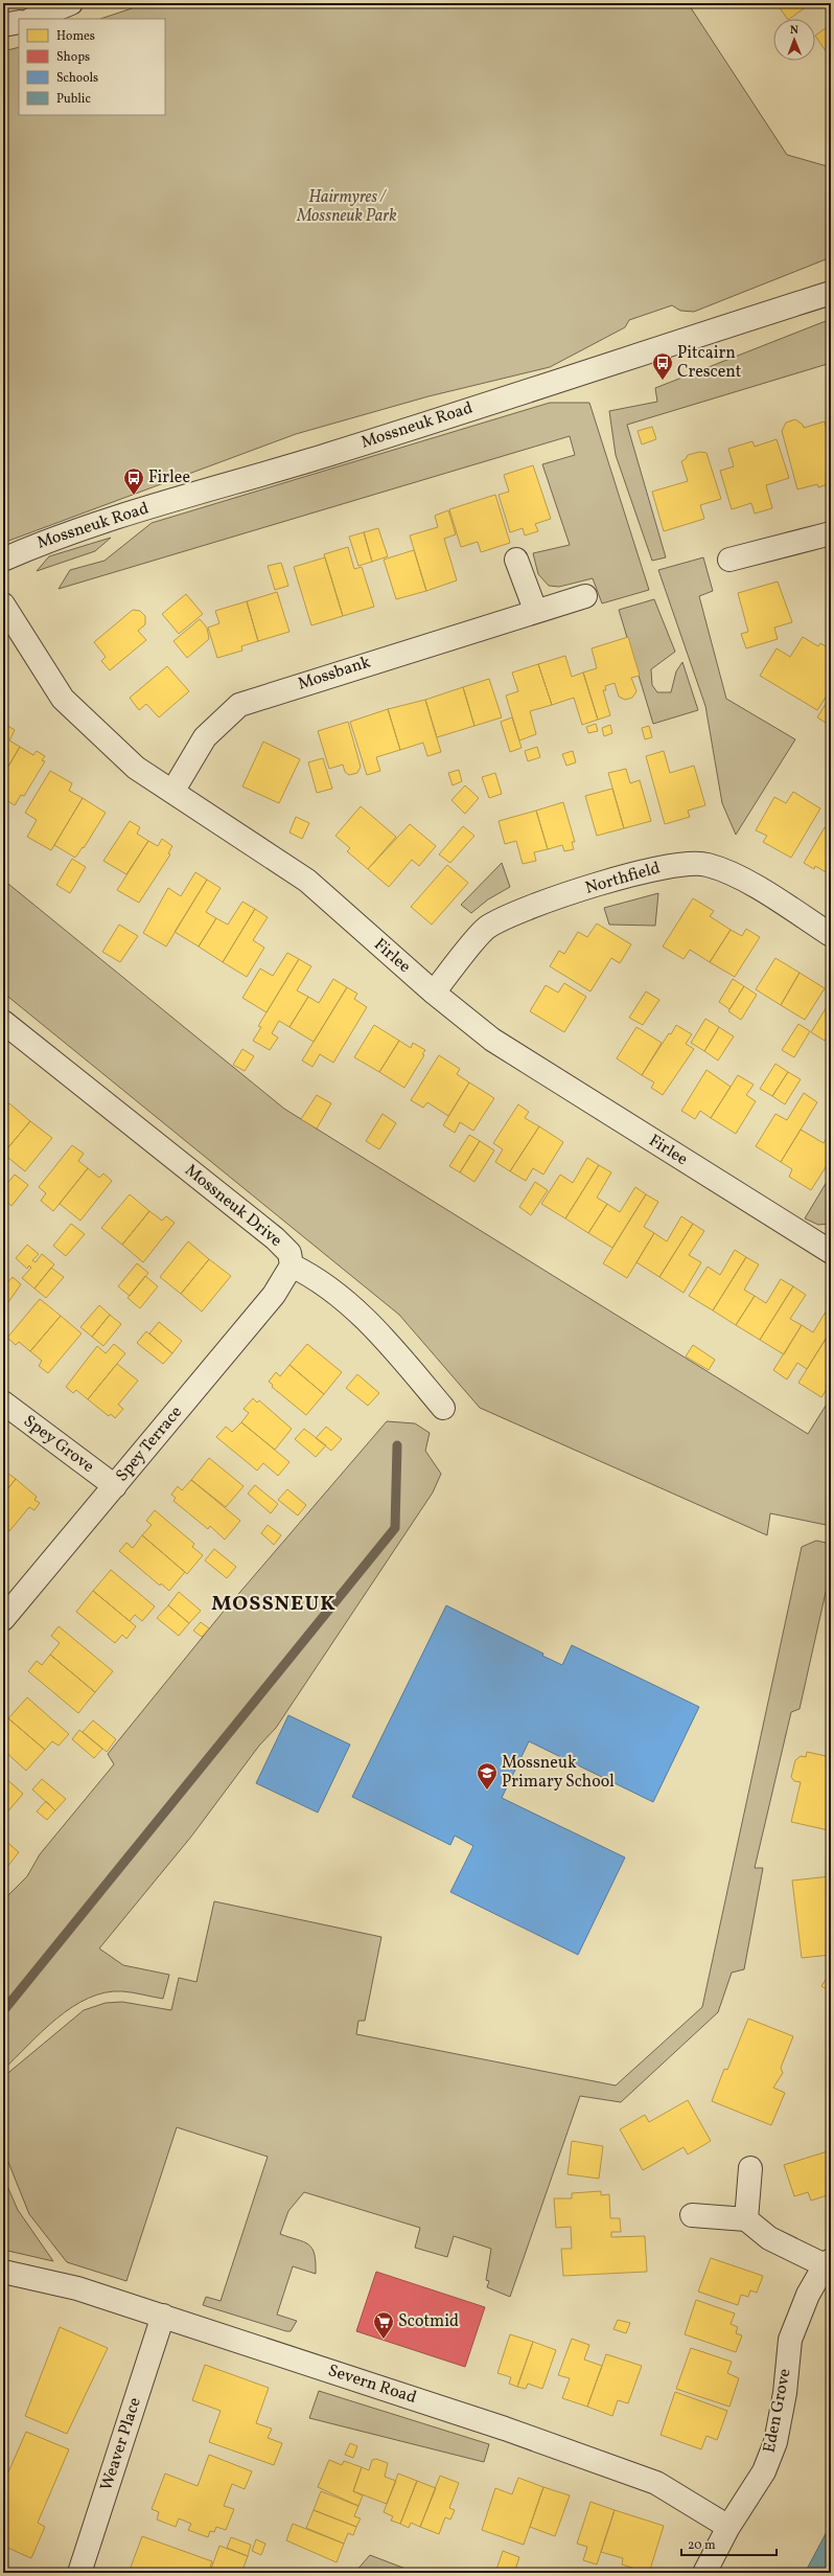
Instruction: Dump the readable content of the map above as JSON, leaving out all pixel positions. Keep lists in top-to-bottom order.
{
  "streets": {
    "street": [
      "Mossneuk Road",
      "Mossbank",
      "Northfield",
      "Firlee",
      "Mossneuk Drive",
      "Spey Grove",
      "Spey Terrace",
      "Severn Road",
      "Eden Grove",
      "Weaver Place"
    ]
  },
  "crossings": [
    ["Mossbank", "Firlee"],
    ["Northfield", "Firlee"],
    ["Mossneuk Drive", "Spey Terrace"],
    ["Spey Grove", "Spey Terrace"],
    ["Severn Road", "Eden Grove"],
    ["Severn Road", "Weaver Place"]
  ],
  "districts": ["MOSSNEUK"],
  "parks": ["Hairmyres / Mossneuk Park"],
  "places": {
    "bus stop": ["Pitcairn Crescent", "Firlee"],
    "school or university": ["Mossneuk Primary School"],
    "supermarket": ["Scotmid"]
  },
  "legend": [
    "Homes",
    "Shops",
    "Schools",
    "Public"
  ],
  "scale_bar": "20 m",
  "north": "top"
}
